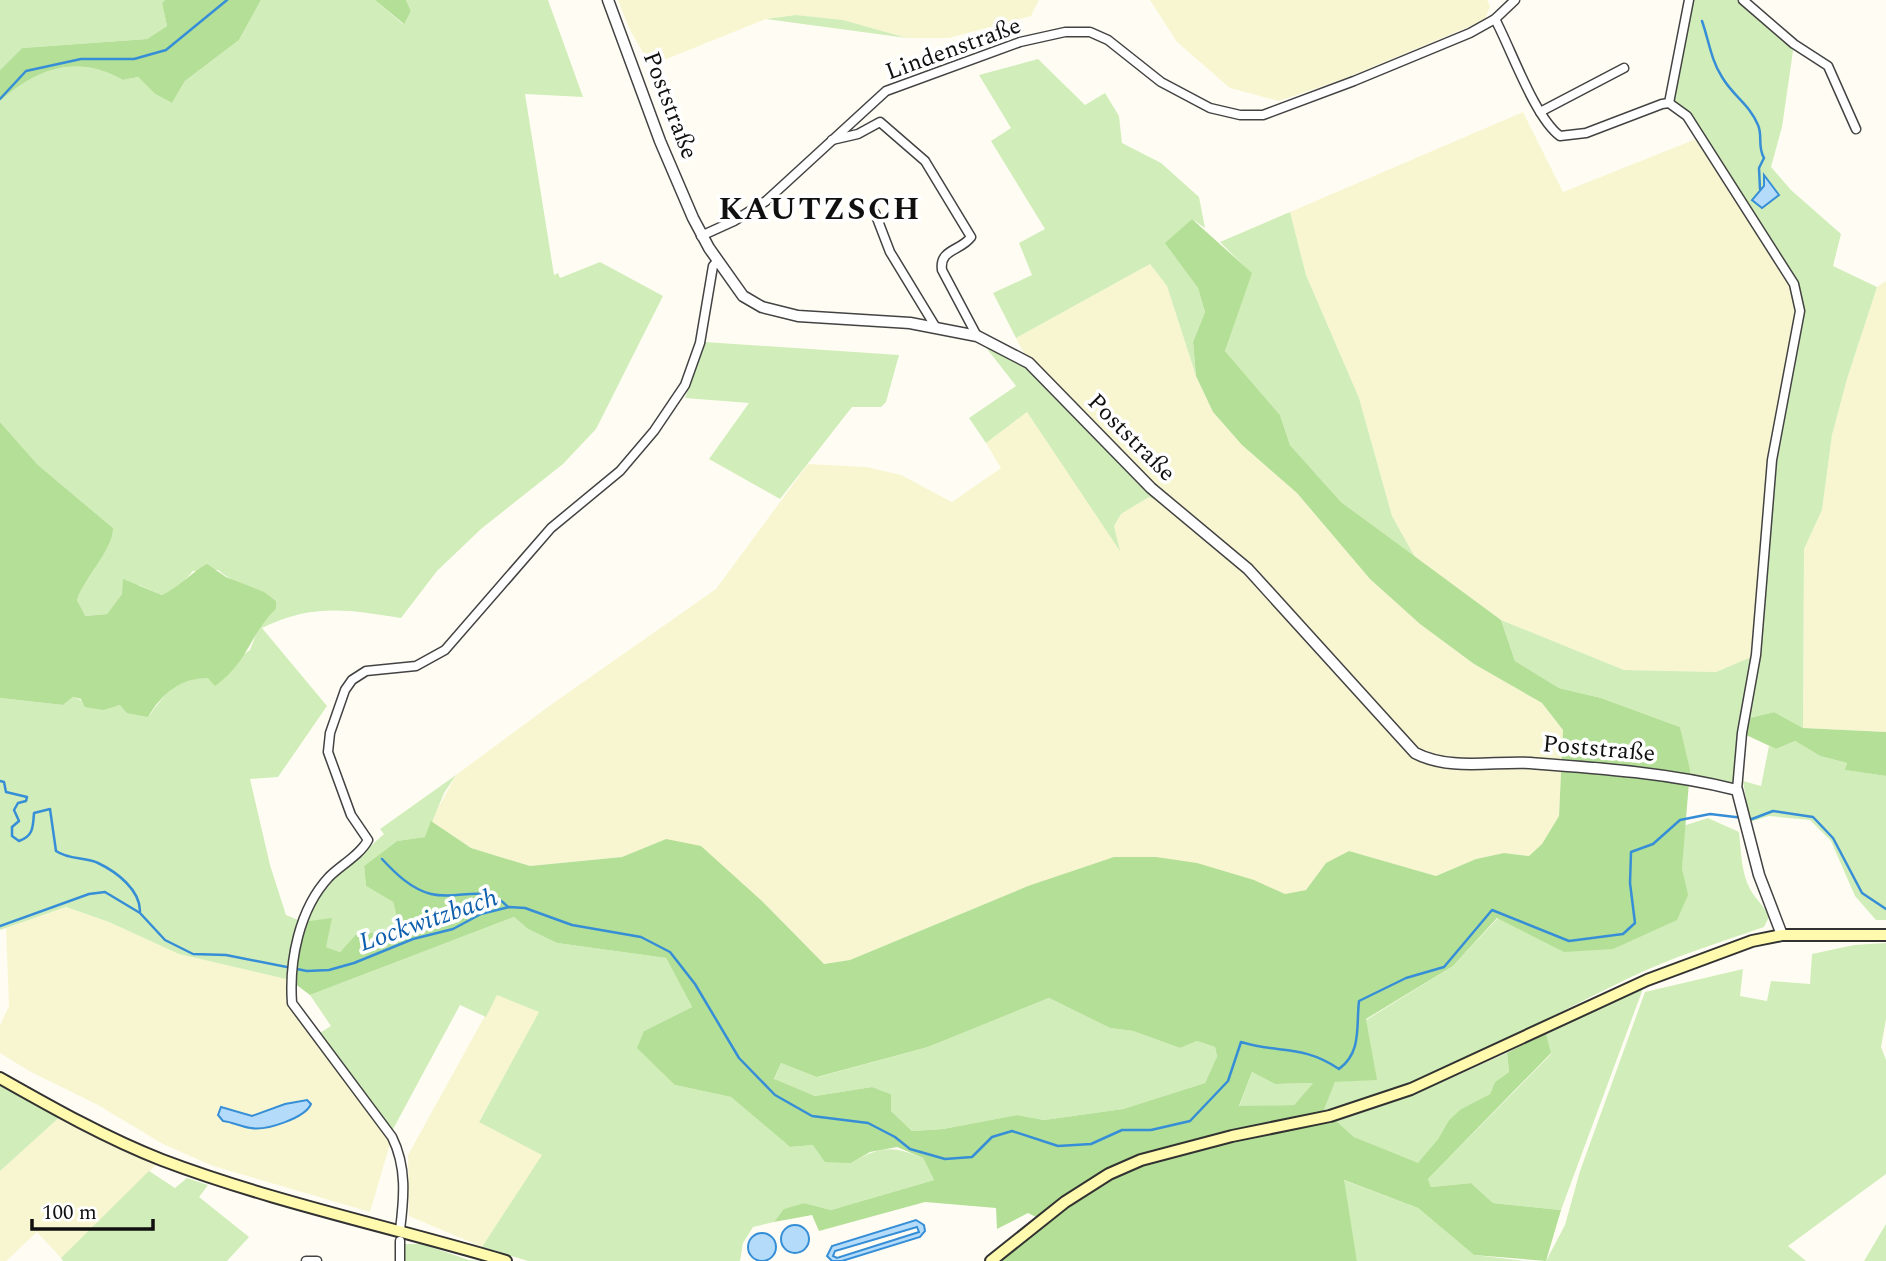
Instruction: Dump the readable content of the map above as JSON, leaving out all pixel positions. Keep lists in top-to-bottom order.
{
  "streets": {
    "street": ["Lindenstraße", "Poststraße"]
  },
  "crossings": [
    ["Lindenstraße", "Poststraße"]
  ],
  "districts": ["KAUTZSCH"],
  "water": ["Lockwitzbach"],
  "scale_bar": "100 m"
}
